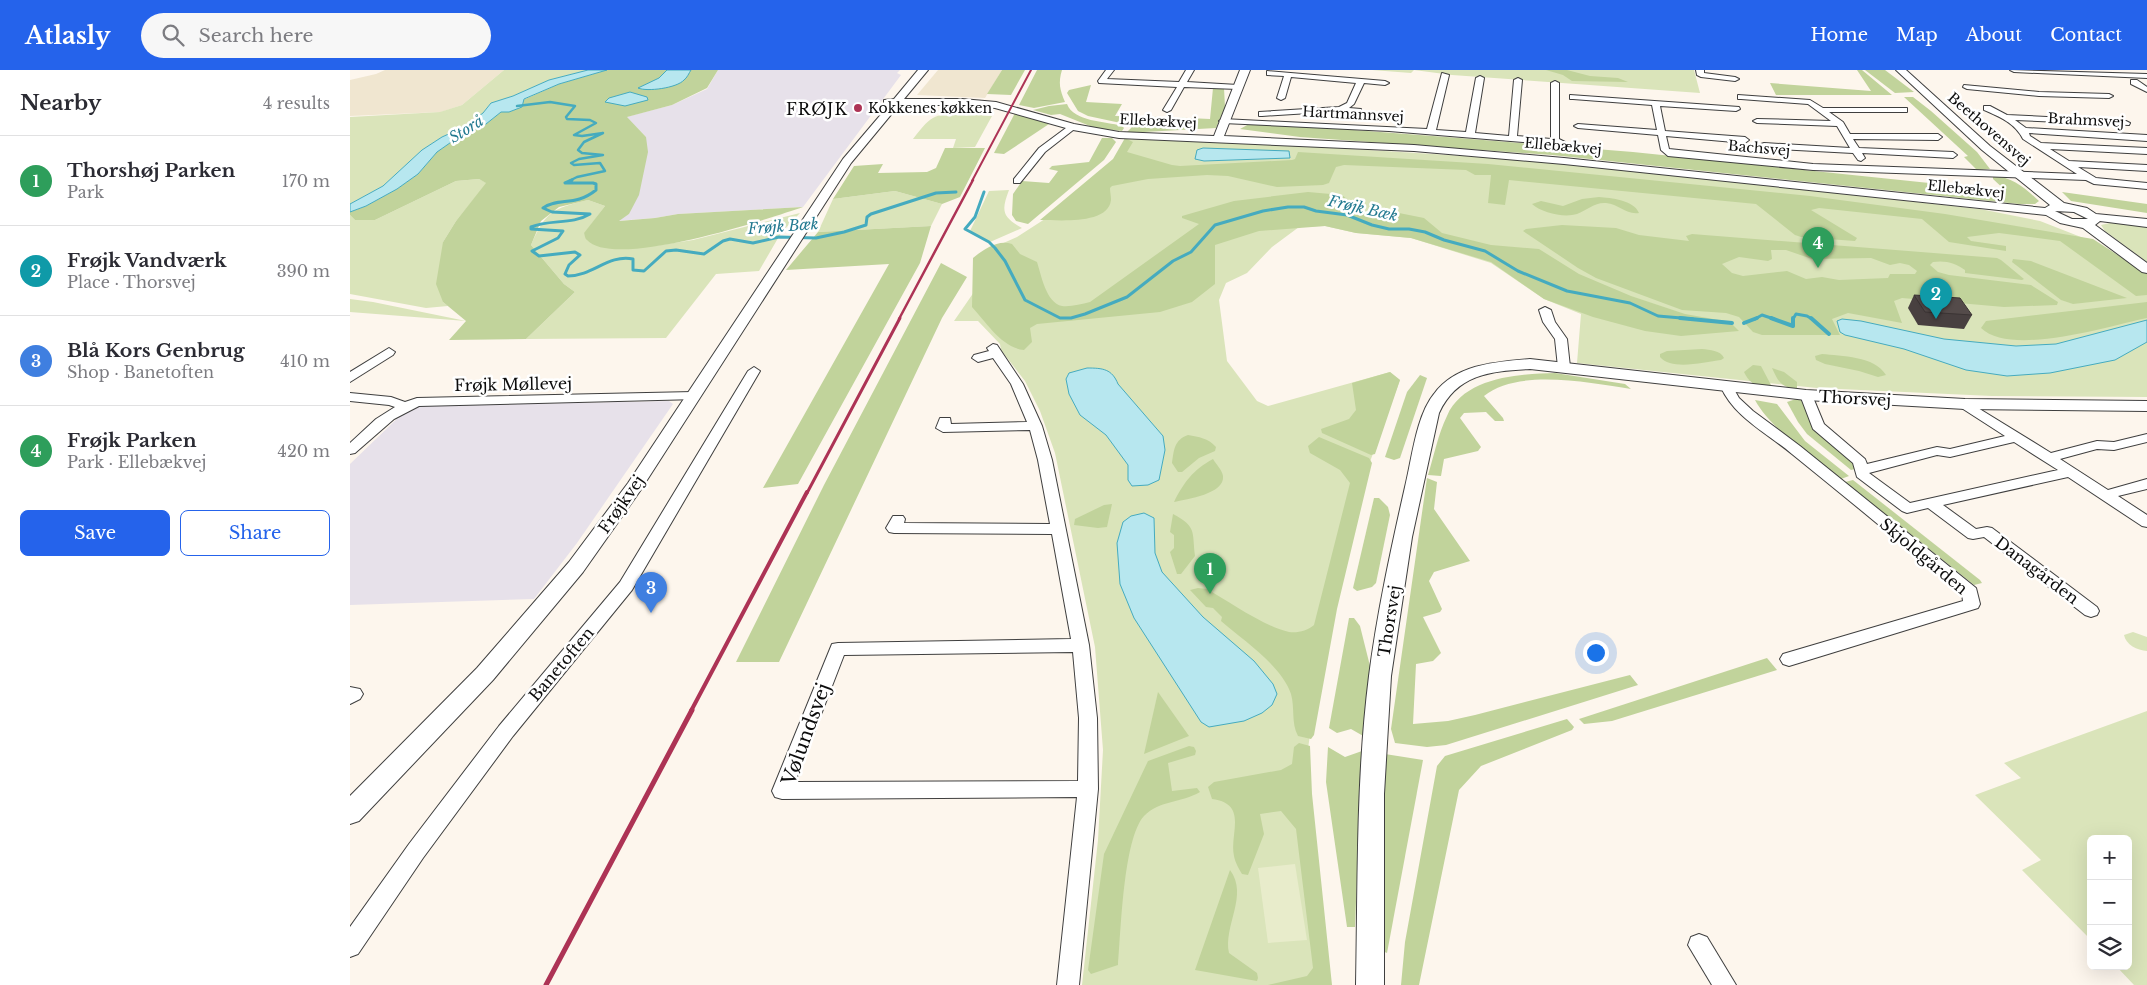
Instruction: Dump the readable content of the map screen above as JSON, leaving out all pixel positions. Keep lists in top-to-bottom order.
{
  "streets": {
    "street": [
      "Hartmannsvej",
      "Brahmsvej",
      "Ellebækvej",
      "Beethovensvej",
      "Bachsvej",
      "Frøjk Møllevej",
      "Thorsvej",
      "Frøjkvej",
      "Skjoldgården",
      "Danagården",
      "Banetoften",
      "Vølundsvej"
    ]
  },
  "crossings": [
    ["Brahmsvej", "Beethovensvej"],
    ["Brahmsvej", "Bachsvej"],
    ["Ellebækvej", "Beethovensvej"],
    ["Ellebækvej", "Frøjkvej"],
    ["Beethovensvej", "Bachsvej"],
    ["Frøjk Møllevej", "Frøjkvej"],
    ["Thorsvej", "Skjoldgården"]
  ],
  "districts": ["FRØJK"],
  "water": ["Storå", "Frøjk Bæk"],
  "places": ["Kokkenes køkken"],
  "page": {
    "header": "Atlasly",
    "search": "Search here",
    "nav": [
      "Home",
      "Map",
      "About",
      "Contact"
    ],
    "heading": ["Nearby", "4 results"],
    "list": [
      {
        "mark": "1",
        "name": "Thorshøj Parken",
        "note": "Park",
        "value": "170 m"
      },
      {
        "mark": "2",
        "name": "Frøjk Vandværk",
        "note": "Place · Thorsvej",
        "value": "390 m"
      },
      {
        "mark": "3",
        "name": "Blå Kors Genbrug",
        "note": "Shop · Banetoften",
        "value": "410 m"
      },
      {
        "mark": "4",
        "name": "Frøjk Parken",
        "note": "Park · Ellebækvej",
        "value": "420 m"
      }
    ],
    "pins": [
      "4",
      "2",
      "1",
      "3"
    ],
    "buttons": ["Save", "Share"],
    "map_buttons": ["+", "−"]
  }
}
